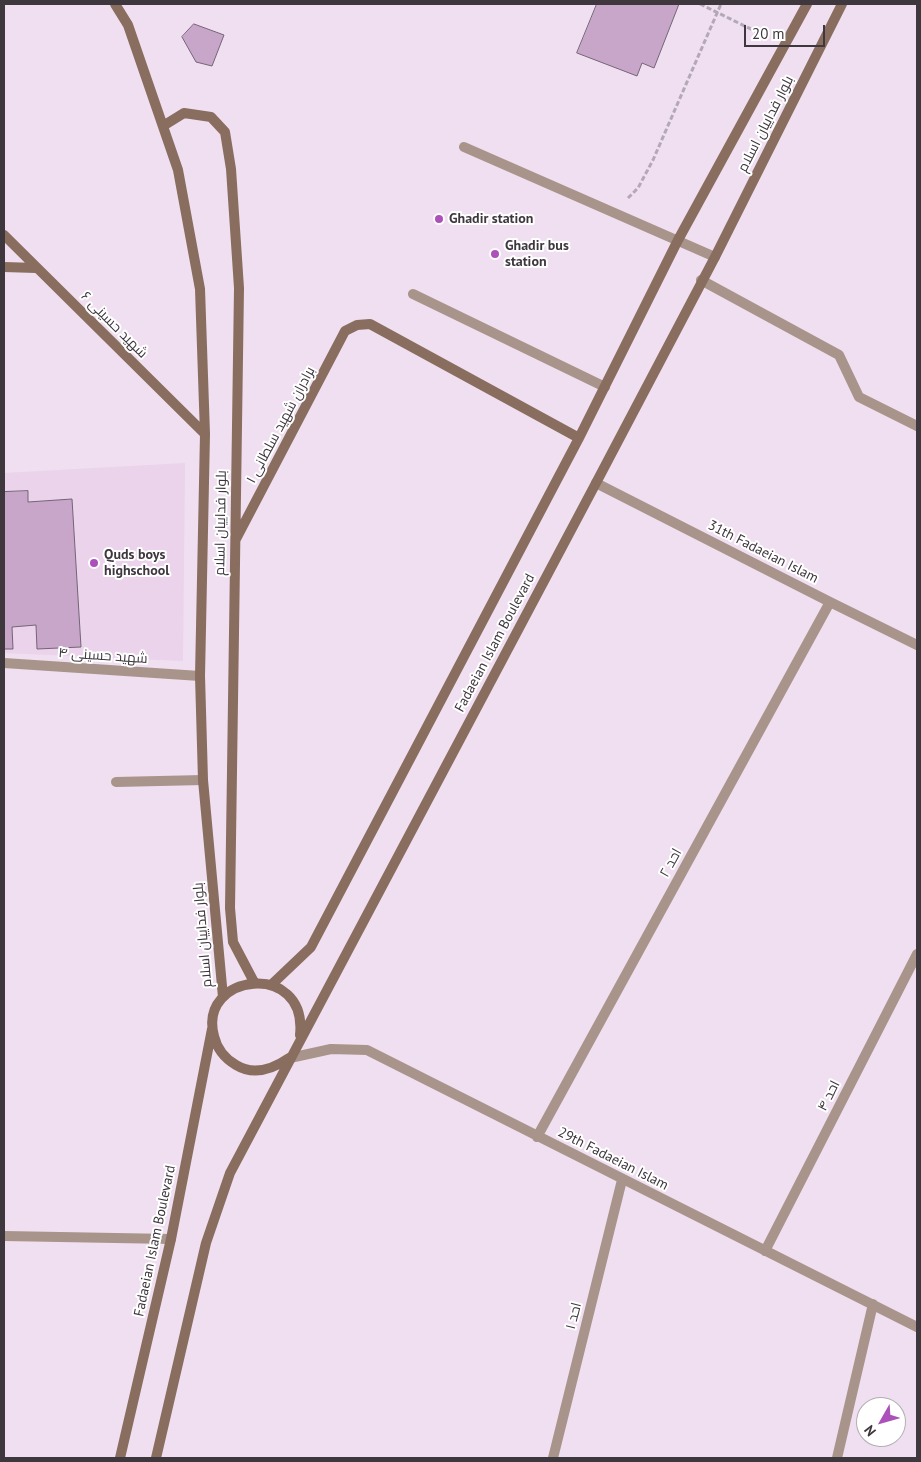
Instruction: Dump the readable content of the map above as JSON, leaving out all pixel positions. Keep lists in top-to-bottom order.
{
  "streets": {
    "main road": [
      "بلوار فداییان اسلام",
      "شهید حسینی ۶",
      "برادران شهید سلطانی ۱",
      "Fadaeian Islam Boulevard"
    ],
    "street": [
      "31th Fadaeian Islam",
      "شهید حسینی ۴",
      "احد ۲",
      "احد ۴",
      "29th Fadaeian Islam",
      "احد ۱"
    ]
  },
  "crossings": [
    ["بلوار فداییان اسلام", "شهید حسینی ۶"],
    ["بلوار فداییان اسلام", "برادران شهید سلطانی ۱"],
    ["بلوار فداییان اسلام", "Fadaeian Islam Boulevard"],
    ["بلوار فداییان اسلام", "شهید حسینی ۴"],
    ["بلوار فداییان اسلام", "29th Fadaeian Islam"],
    ["برادران شهید سلطانی ۱", "Fadaeian Islam Boulevard"],
    ["31th Fadaeian Islam", "Fadaeian Islam Boulevard"],
    ["31th Fadaeian Islam", "احد ۲"],
    ["Fadaeian Islam Boulevard", "29th Fadaeian Islam"],
    ["احد ۲", "29th Fadaeian Islam"],
    ["احد ۴", "29th Fadaeian Islam"],
    ["29th Fadaeian Islam", "احد ۱"]
  ],
  "places": ["Ghadir station", "Ghadir bus station", "Quds boys highschool"],
  "scale_bar": "20 m",
  "north": "bottom left"
}
